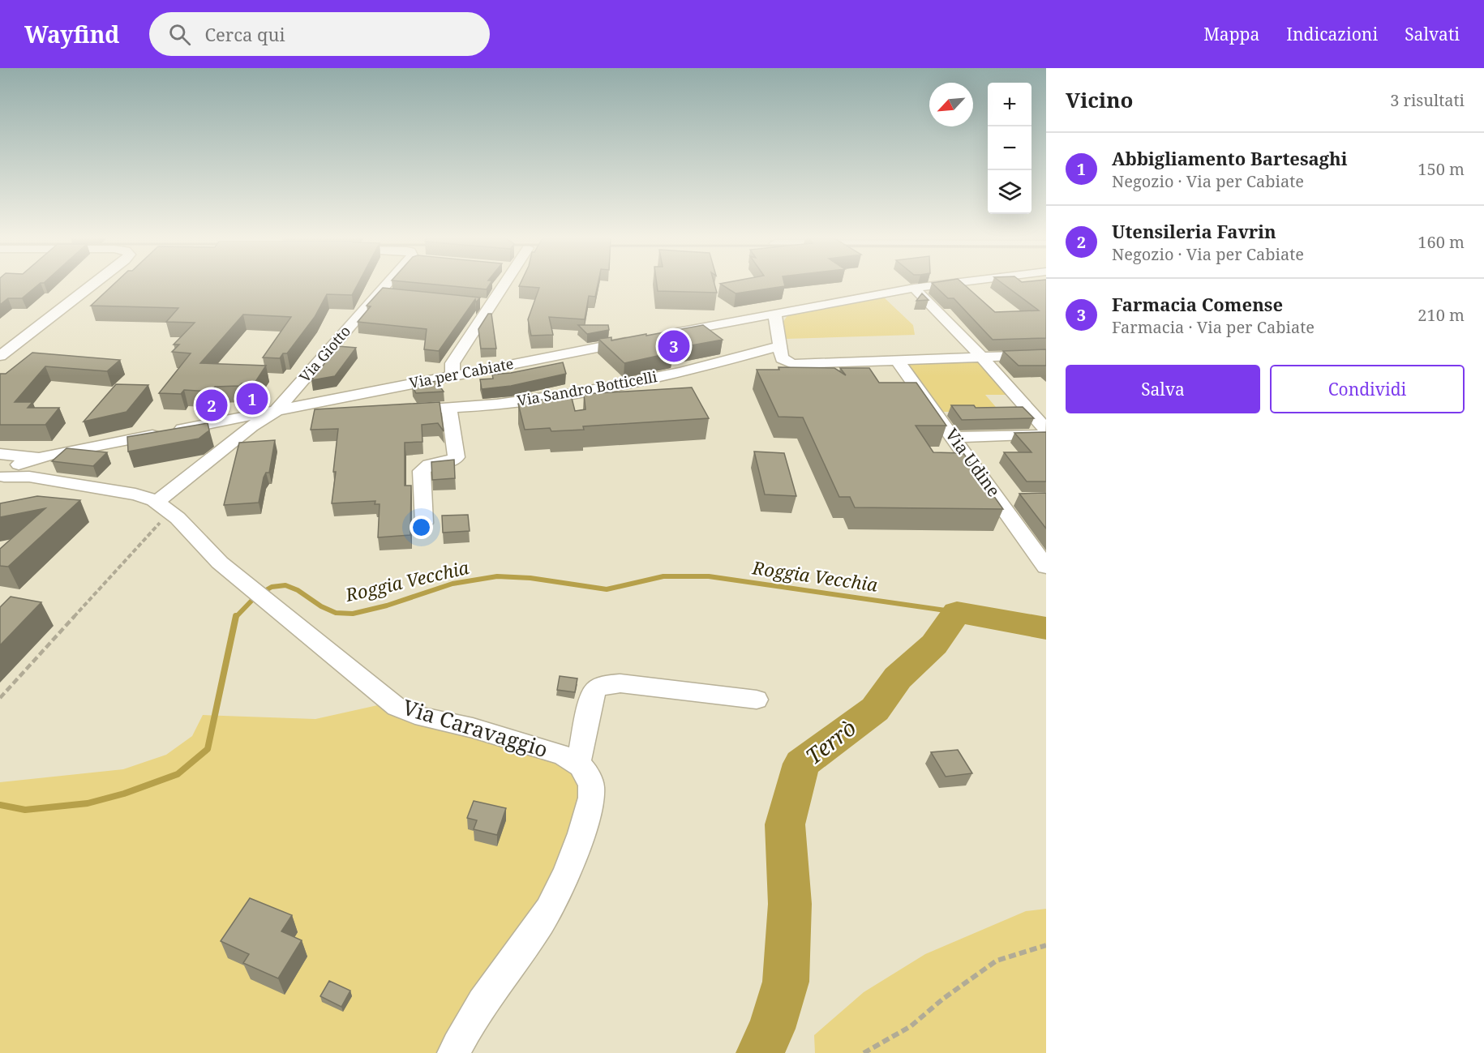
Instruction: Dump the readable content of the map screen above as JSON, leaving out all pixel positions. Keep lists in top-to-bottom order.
{
  "streets": {
    "street": [
      "Via Giotto",
      "Via per Cabiate",
      "Via Sandro Botticelli",
      "Via Udine",
      "Via Caravaggio"
    ]
  },
  "crossings": [
    ["Via Giotto", "Via per Cabiate"],
    ["Via Giotto", "Via Caravaggio"],
    ["Via per Cabiate", "Via Caravaggio"]
  ],
  "water": ["Roggia Vecchia", "Terrò"],
  "north": "bottom left",
  "page": {
    "header": "Wayfind",
    "search": "Cerca qui",
    "nav": ["Mappa", "Indicazioni", "Salvati"],
    "heading": ["Vicino", "3 risultati"],
    "map_buttons": ["+", "−"],
    "list": [
      {
        "mark": "1",
        "name": "Abbigliamento Bartesaghi",
        "note": "Negozio · Via per Cabiate",
        "value": "150 m"
      },
      {
        "mark": "2",
        "name": "Utensileria Favrin",
        "note": "Negozio · Via per Cabiate",
        "value": "160 m"
      },
      {
        "mark": "3",
        "name": "Farmacia Comense",
        "note": "Farmacia · Via per Cabiate",
        "value": "210 m"
      }
    ],
    "pins": ["3", "1", "2"],
    "buttons": ["Salva", "Condividi"]
  }
}
